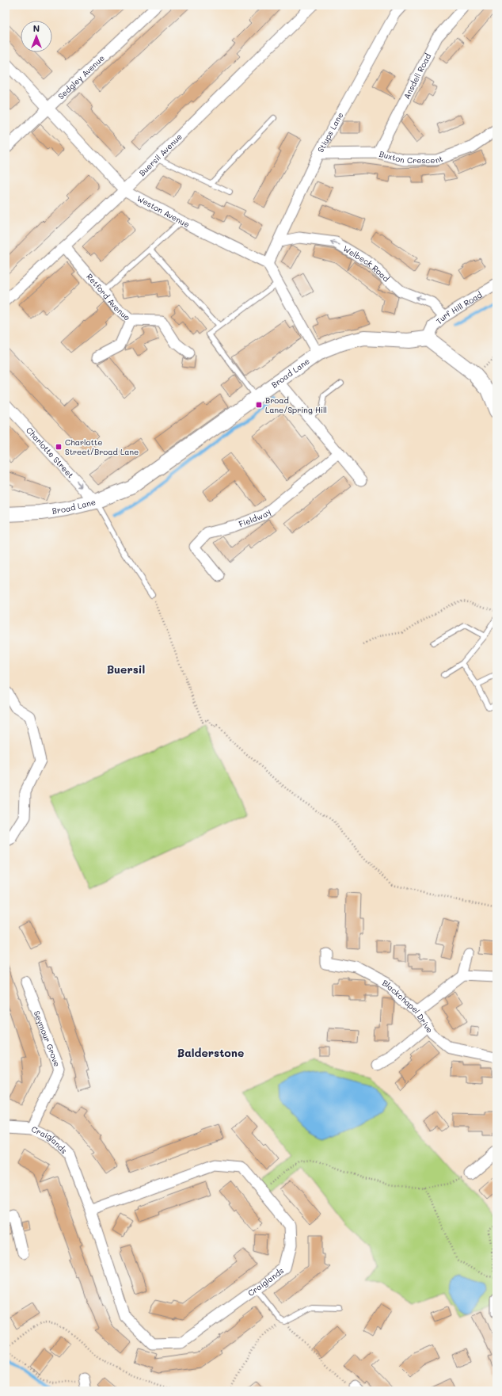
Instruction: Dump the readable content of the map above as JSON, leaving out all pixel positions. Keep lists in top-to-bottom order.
{
  "streets": {
    "main road": ["Broad Lane"],
    "street": [
      "Ansdell Road",
      "Sedgley Avenue",
      "Stiups Lane",
      "Buersil Avenue",
      "Buxton Crescent",
      "Weston Avenue",
      "Welbeck Road",
      "Retford Avenue",
      "Turf Hill Road",
      "Charlotte Street",
      "Fieldway",
      "Blackchapel Drive",
      "Seymour Grove",
      "Craiglands"
    ]
  },
  "crossings": [
    ["Ansdell Road", "Buxton Crescent"],
    ["Sedgley Avenue", "Weston Avenue"],
    ["Stiups Lane", "Buxton Crescent"],
    ["Stiups Lane", "Weston Avenue"],
    ["Stiups Lane", "Welbeck Road"],
    ["Buersil Avenue", "Weston Avenue"],
    ["Buersil Avenue", "Retford Avenue"],
    ["Welbeck Road", "Turf Hill Road"],
    ["Turf Hill Road", "Broad Lane"],
    ["Broad Lane", "Charlotte Street"],
    ["Seymour Grove", "Craiglands"]
  ],
  "one_way": ["Welbeck Road", "Charlotte Street"],
  "districts": ["Buersil", "Balderstone"],
  "places": {
    "transit": ["Broad Lane/Spring Hill", "Charlotte Street/Broad Lane"]
  },
  "north": "top"
}
